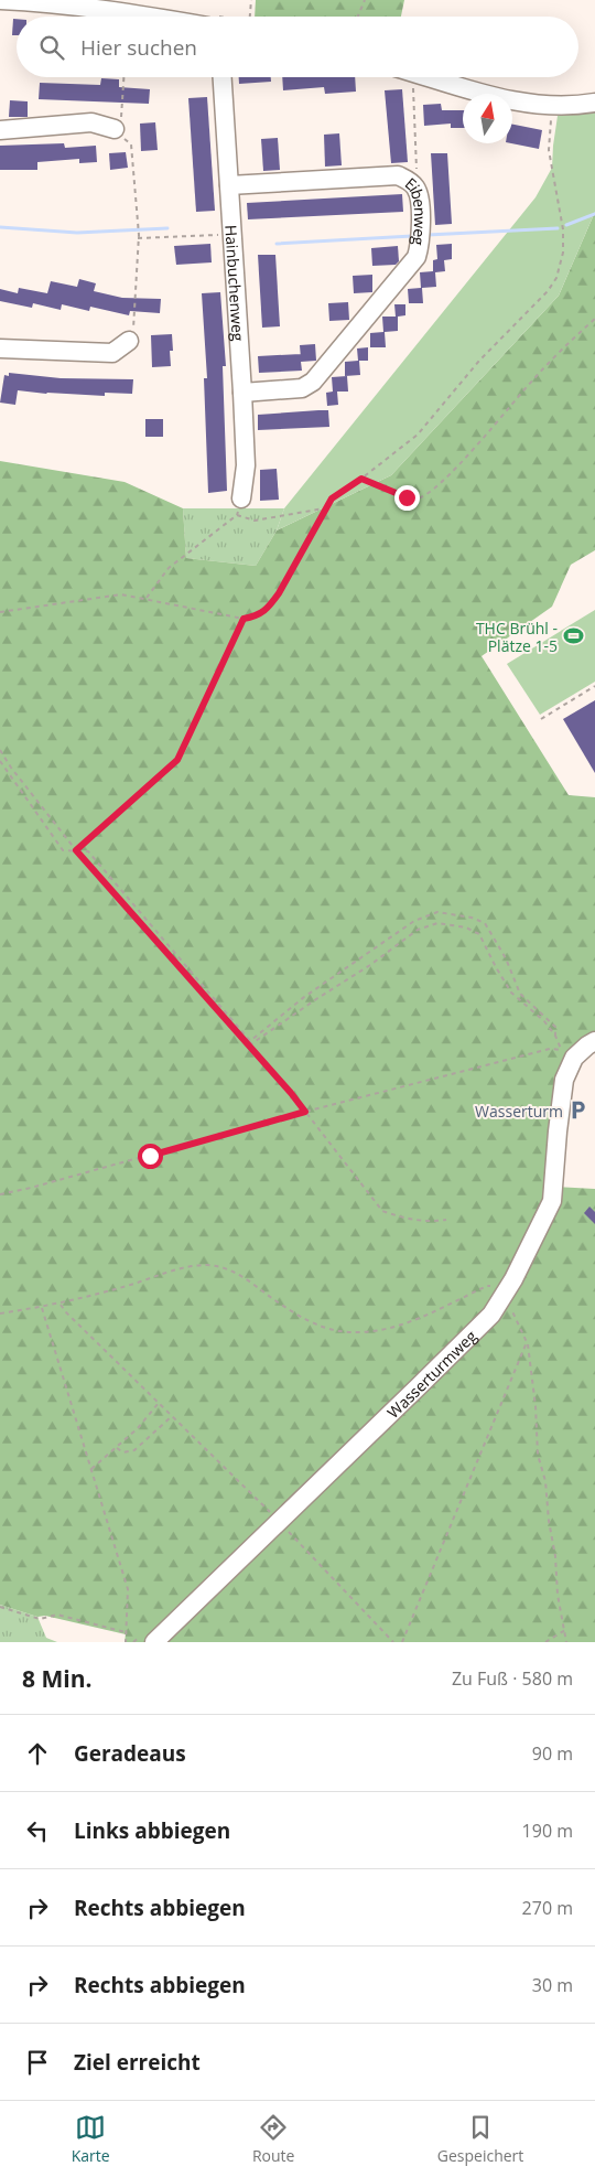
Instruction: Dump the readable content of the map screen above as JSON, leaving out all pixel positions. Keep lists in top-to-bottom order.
{
  "streets": {
    "street": ["Eibenweg", "Hainbuchenweg", "Wasserturmweg"]
  },
  "crossings": [
    ["Eibenweg", "Hainbuchenweg"]
  ],
  "places": {
    "sports": ["THC Brühl - Plätze 1-5"],
    "parking": ["Wasserturm"]
  },
  "north": "top",
  "page": {
    "search": "Hier suchen",
    "heading": ["8 Min.", "Zu Fuß · 580 m"],
    "list": [
      ["Geradeaus", "90 m"],
      ["Links abbiegen", "190 m"],
      ["Rechts abbiegen", "270 m"],
      ["Rechts abbiegen", "30 m"],
      "Ziel erreicht"
    ],
    "nav": ["Karte", "Route", "Gespeichert"]
  }
}
